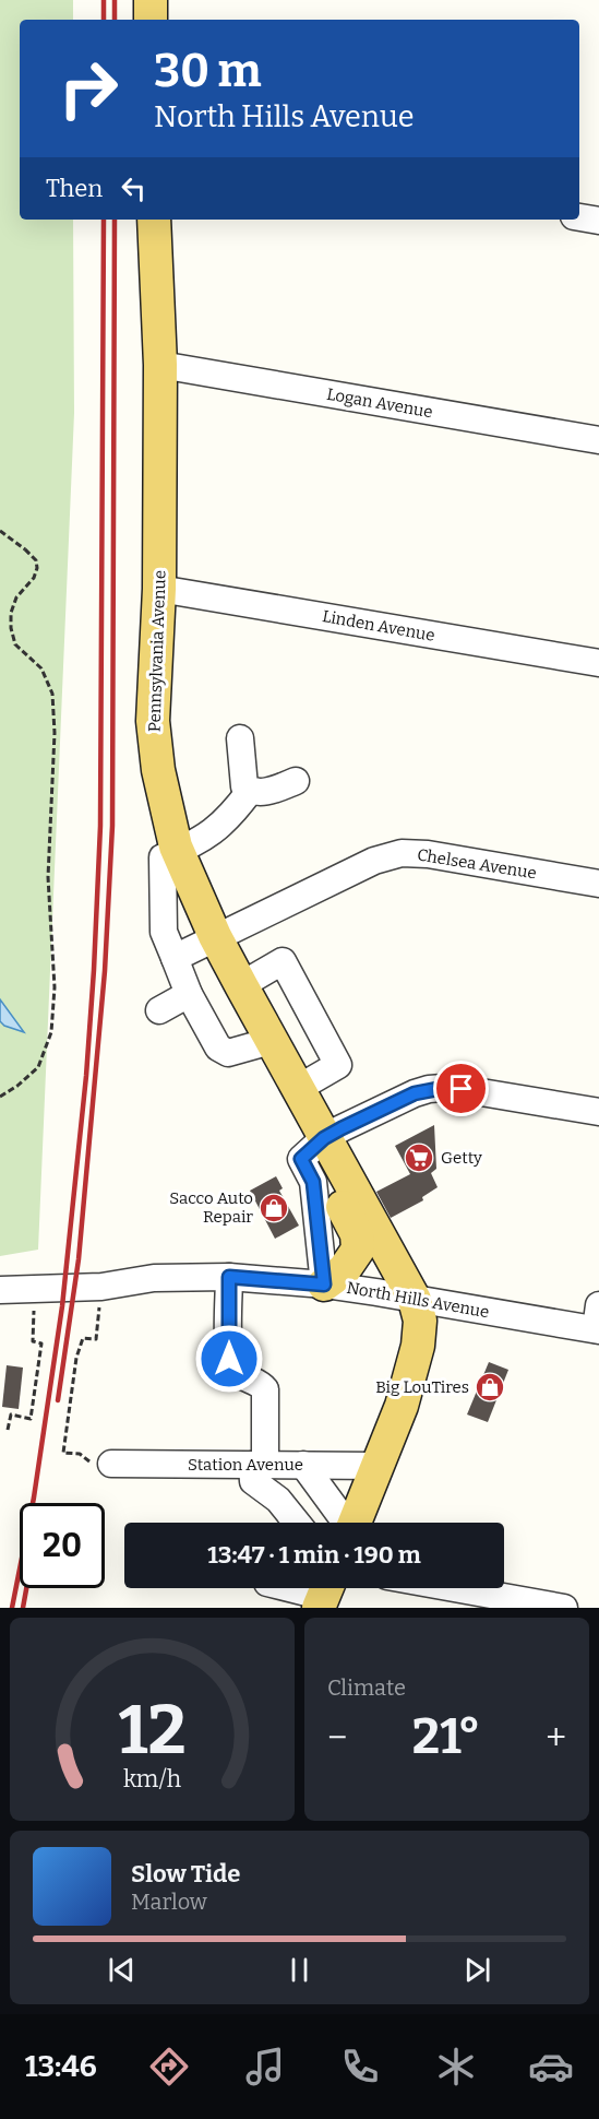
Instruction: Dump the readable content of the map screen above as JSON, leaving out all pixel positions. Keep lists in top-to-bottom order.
{
  "streets": {
    "main road": ["Pennsylvania Avenue"],
    "street": [
      "Logan Avenue",
      "Linden Avenue",
      "Chelsea Avenue",
      "North Hills Avenue",
      "Station Avenue"
    ]
  },
  "crossings": [
    ["Logan Avenue", "Pennsylvania Avenue"],
    ["Linden Avenue", "Pennsylvania Avenue"],
    ["Pennsylvania Avenue", "Chelsea Avenue"],
    ["Pennsylvania Avenue", "North Hills Avenue"]
  ],
  "places": {
    "supermarket": ["Getty"],
    "shop": ["Sacco Auto Repair", "Big LouTires"]
  },
  "page": {
    "turn": ["30 m", "North Hills Avenue"],
    "then": "Then",
    "limit": "20",
    "trip": "13:47 · 1 min · 190 m",
    "tile": "Climate",
    "heat": ["−", "21°", "+"],
    "song": ["Slow Tide", "Marlow"],
    "tabs": "13:46",
    "gauge": ["12", "km/h"]
  }
}
